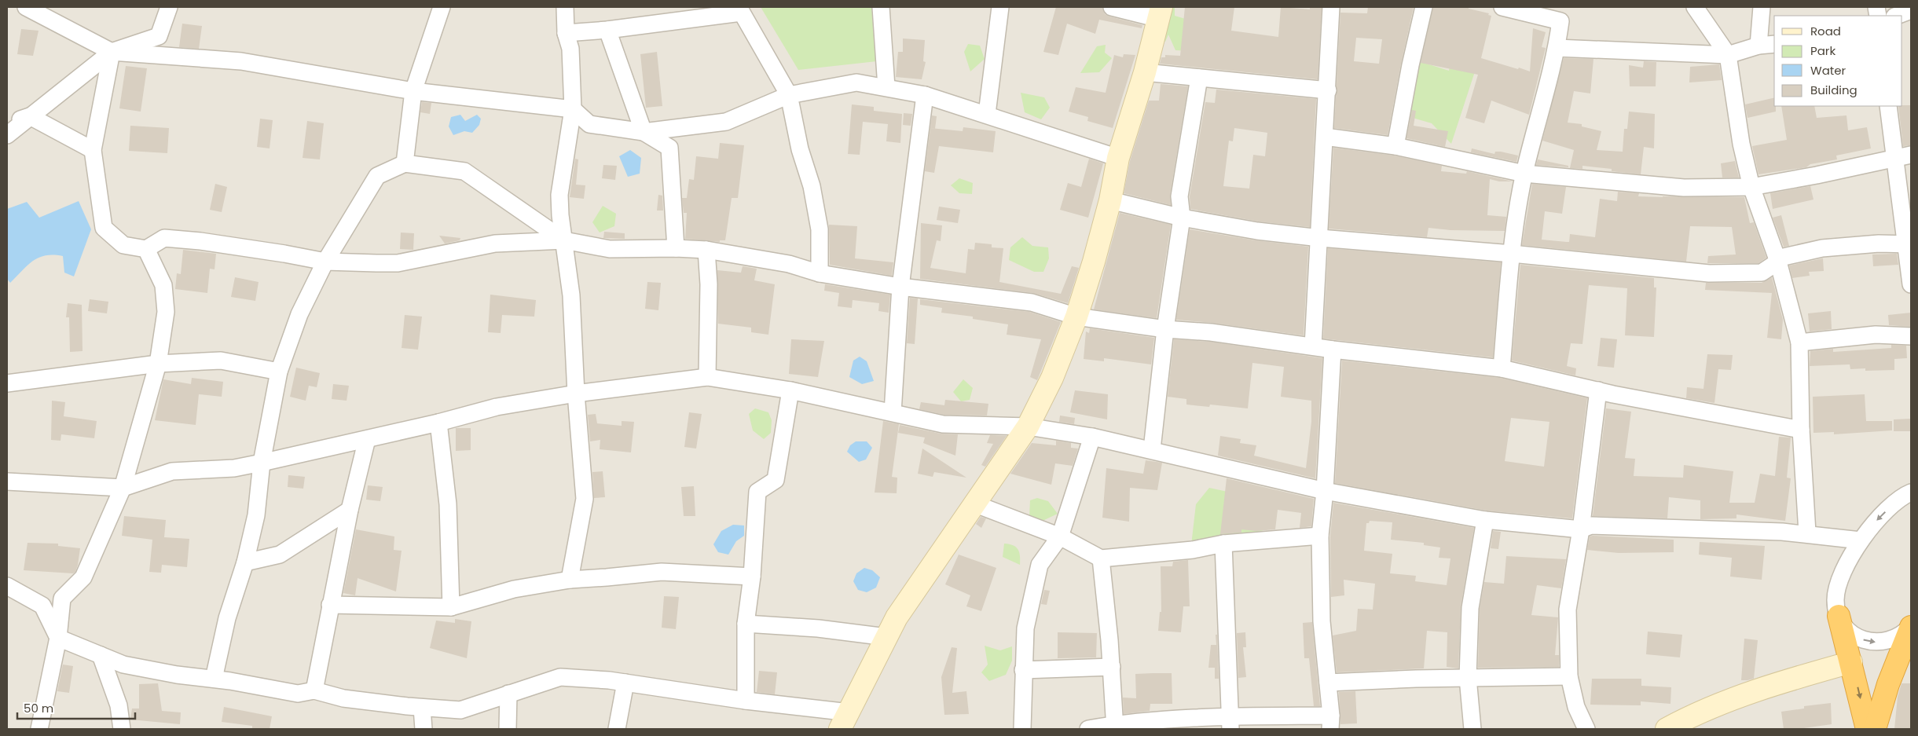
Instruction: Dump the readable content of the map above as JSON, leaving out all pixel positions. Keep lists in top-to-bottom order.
{
  "legend": [
    "Road",
    "Park",
    "Water",
    "Building"
  ],
  "scale_bar": "50 m"
}
